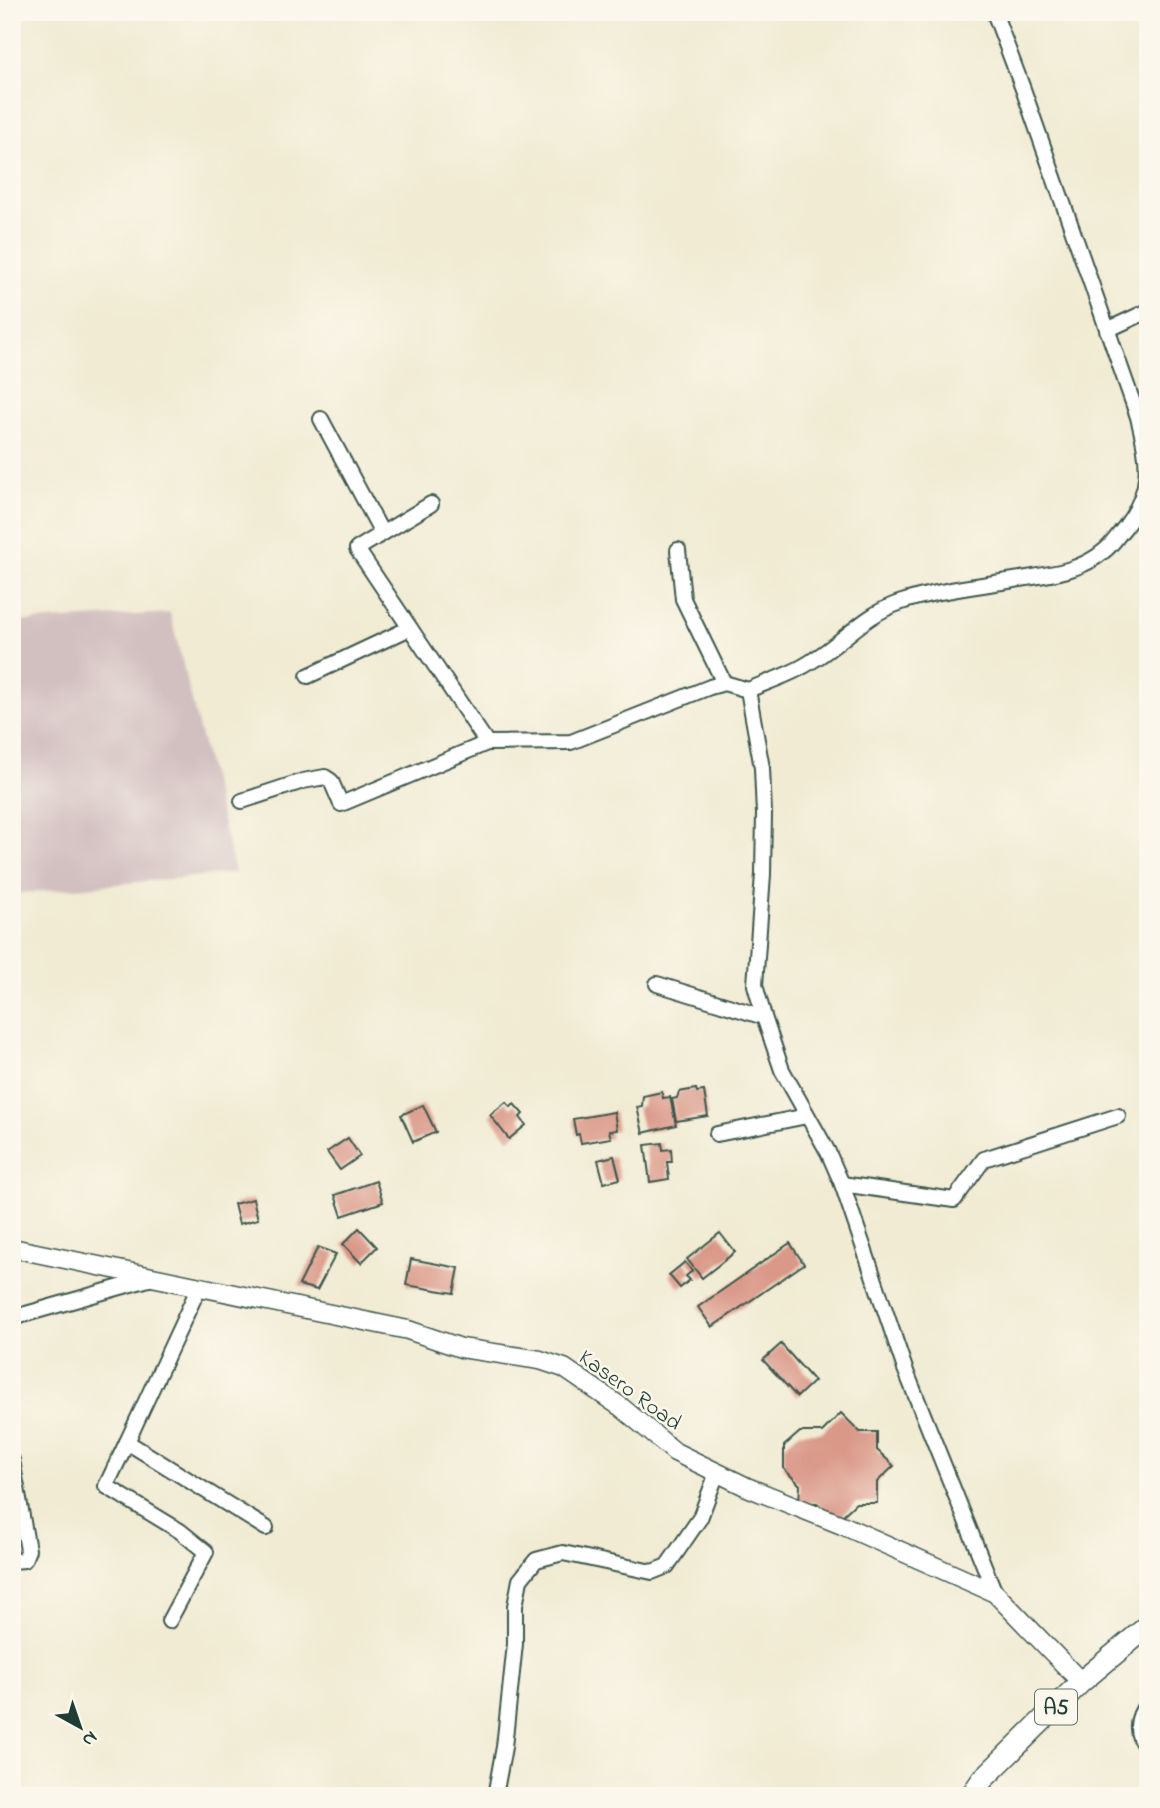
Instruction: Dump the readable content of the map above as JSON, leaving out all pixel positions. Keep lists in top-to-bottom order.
{
  "streets": {
    "main road": ["A5"],
    "street": ["Kasero Road"]
  },
  "crossings": [
    ["Kasero Road", "A5"]
  ],
  "north": "bottom right"
}
